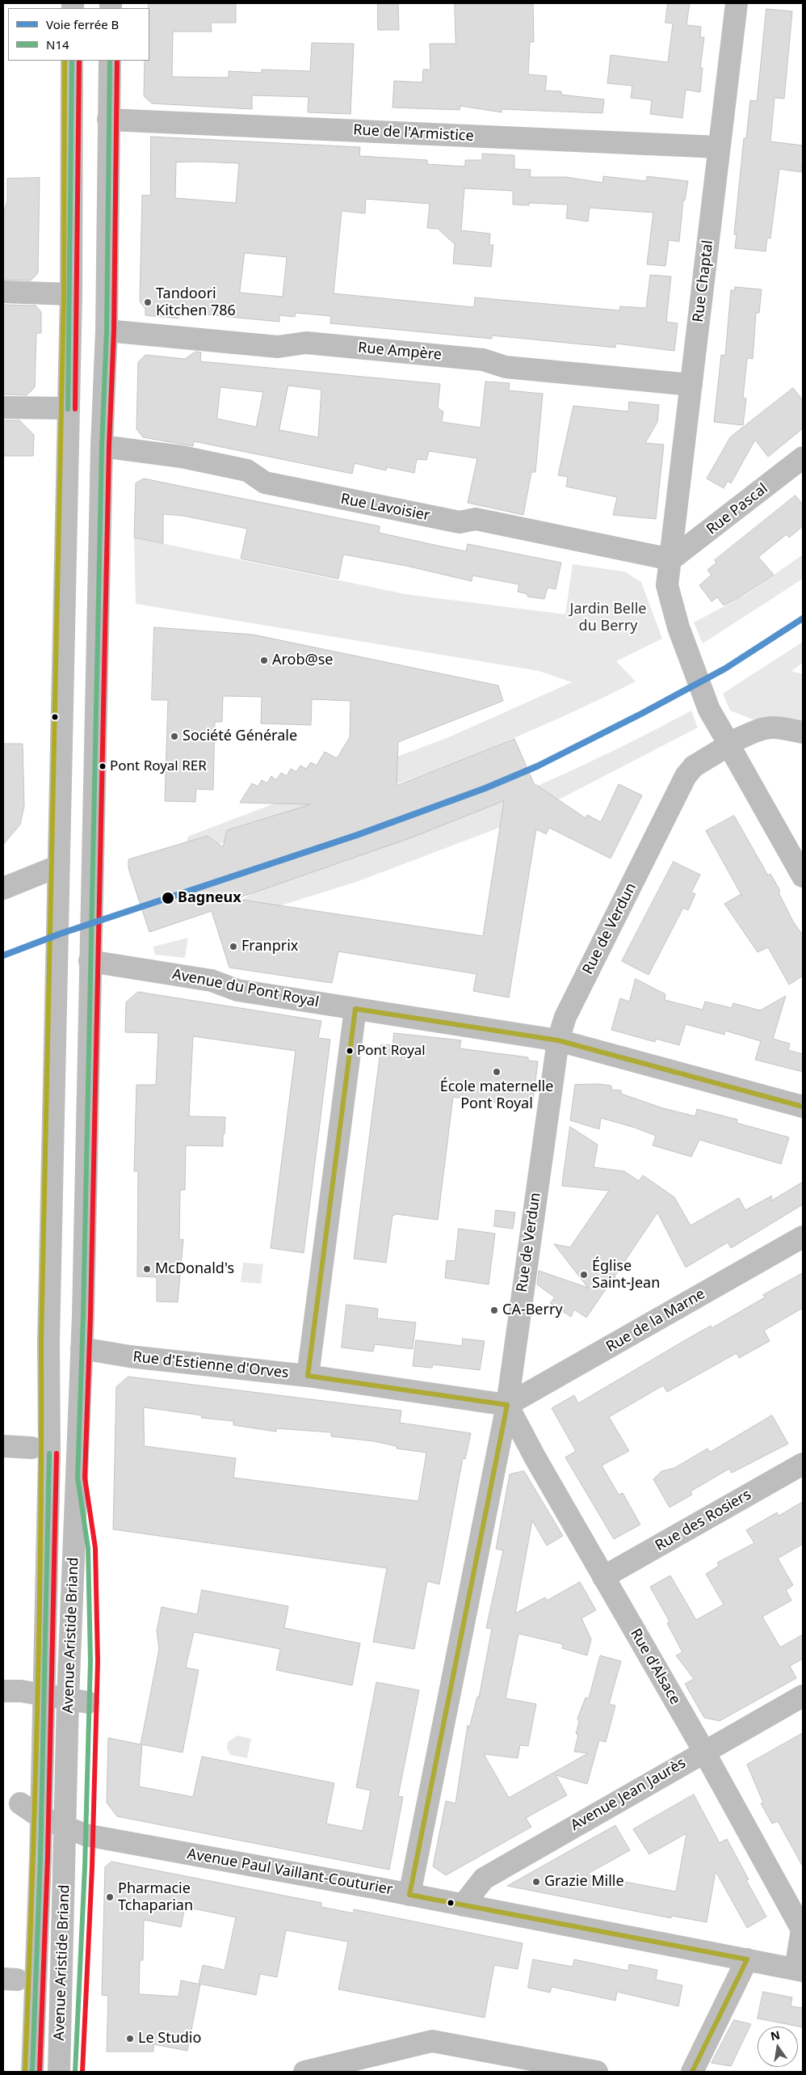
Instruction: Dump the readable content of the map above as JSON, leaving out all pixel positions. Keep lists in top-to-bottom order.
{
  "streets": {
    "street": [
      "Rue de l'Armistice",
      "Rue Chaptal",
      "Rue Ampère",
      "Rue Lavoisier",
      "Rue Pascal",
      "Rue de Verdun",
      "Avenue du Pont Royal",
      "Rue de la Marne",
      "Rue d'Estienne d'Orves",
      "Rue des Rosiers",
      "Avenue Aristide Briand",
      "Rue d'Alsace",
      "Avenue Jean Jaurès",
      "Avenue Paul Vaillant-Couturier"
    ]
  },
  "crossings": [
    ["Rue de l'Armistice", "Rue Chaptal"],
    ["Rue de l'Armistice", "Avenue Aristide Briand"],
    ["Rue Chaptal", "Rue Ampère"],
    ["Rue Chaptal", "Rue Lavoisier"],
    ["Rue Chaptal", "Rue Pascal"],
    ["Rue Chaptal", "Rue de Verdun"],
    ["Rue Ampère", "Avenue Aristide Briand"],
    ["Rue Lavoisier", "Rue Pascal"],
    ["Rue Lavoisier", "Avenue Aristide Briand"],
    ["Rue de Verdun", "Avenue du Pont Royal"],
    ["Rue de Verdun", "Rue de la Marne"],
    ["Rue de Verdun", "Rue d'Estienne d'Orves"],
    ["Rue de Verdun", "Rue d'Alsace"],
    ["Rue de Verdun", "Avenue Paul Vaillant-Couturier"],
    ["Avenue du Pont Royal", "Avenue Aristide Briand"],
    ["Rue de la Marne", "Rue d'Estienne d'Orves"],
    ["Rue de la Marne", "Rue d'Alsace"],
    ["Rue d'Estienne d'Orves", "Avenue Aristide Briand"],
    ["Rue d'Estienne d'Orves", "Rue d'Alsace"],
    ["Rue des Rosiers", "Rue d'Alsace"],
    ["Avenue Aristide Briand", "Avenue Paul Vaillant-Couturier"],
    ["Rue d'Alsace", "Avenue Jean Jaurès"],
    ["Avenue Jean Jaurès", "Avenue Paul Vaillant-Couturier"]
  ],
  "parks": ["Jardin Belle du Berry"],
  "places": [
    "Tandoori Kitchen 786",
    "Arob@se",
    "Société Générale",
    "Pont Royal RER",
    "Bagneux",
    "Franprix",
    "Pont Royal",
    "École maternelle Pont Royal",
    "McDonald's",
    "Église Saint-Jean",
    "CA-Berry",
    "Grazie Mille",
    "Pharmacie Tchaparian",
    "Le Studio"
  ],
  "lines": ["transit line N14", "rail line B"],
  "legend": ["Voie ferrée B", "N14"],
  "north": "top"
}
